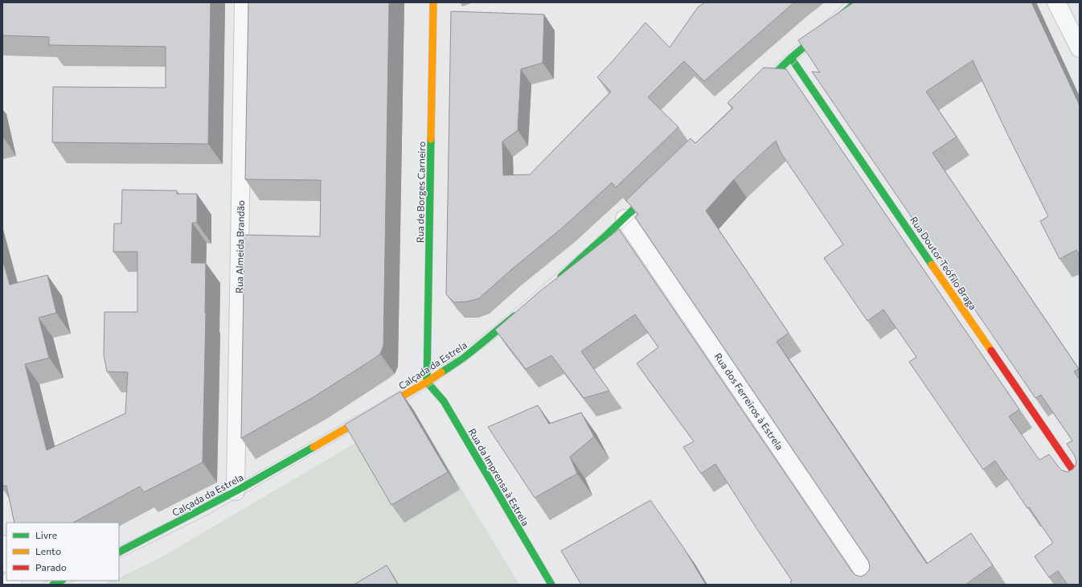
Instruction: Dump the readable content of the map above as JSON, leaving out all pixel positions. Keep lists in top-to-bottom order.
{
  "streets": {
    "street": [
      "Rua de Borges Carneiro",
      "Rua Almeida Brandão",
      "Rua Doutor Teófilo Braga",
      "Calçada da Estrela",
      "Rua dos Ferreiros à Estrela",
      "Rua da Imprensa à Estrela"
    ]
  },
  "crossings": [
    ["Rua de Borges Carneiro", "Calçada da Estrela"],
    ["Rua de Borges Carneiro", "Rua da Imprensa à Estrela"],
    ["Rua Almeida Brandão", "Calçada da Estrela"],
    ["Calçada da Estrela", "Rua da Imprensa à Estrela"]
  ],
  "legend": ["Livre", "Lento", "Parado"]
}
